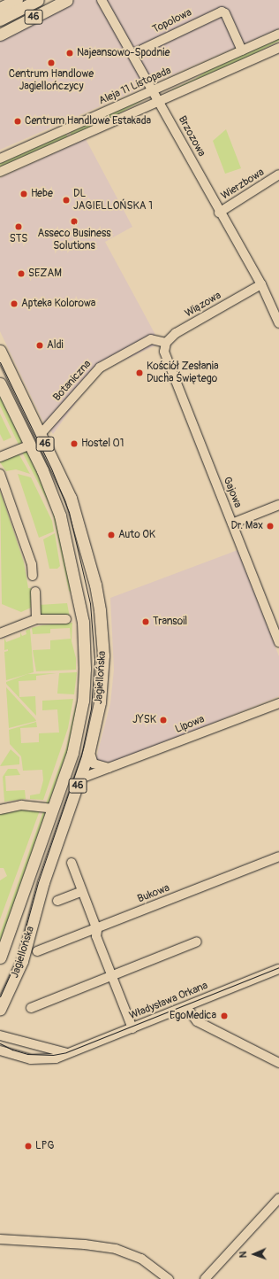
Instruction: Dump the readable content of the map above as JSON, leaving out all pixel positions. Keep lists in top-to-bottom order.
{
  "streets": {
    "main road": ["46", "Jagiellońska"],
    "street": [
      "Topolowa",
      "Aleja 11 Listopada",
      "Brzozowa",
      "Wierzbowa",
      "Wiązowa",
      "Botaniczna",
      "Gajowa",
      "Lipowa",
      "Bukowa",
      "Władysława Orkana"
    ]
  },
  "crossings": [
    ["Topolowa", "Aleja 11 Listopada"],
    ["Topolowa", "Brzozowa"],
    ["Aleja 11 Listopada", "Brzozowa"],
    ["Brzozowa", "Wierzbowa"],
    ["Brzozowa", "Wiązowa"],
    ["Wiązowa", "Botaniczna"],
    ["Wiązowa", "Gajowa"],
    ["Botaniczna", "Gajowa"],
    ["Botaniczna", "Jagiellońska"],
    ["Jagiellońska", "Lipowa"]
  ],
  "places": [
    "Najeansowo-Spodnie",
    "Centrum Handlowe Jagiellończycy",
    "Centrum Handlowe Estakada",
    "Hebe",
    "DL JAGIELLOŃSKA 1",
    "Asseco Business Solutions",
    "STS",
    "SEZAM",
    "Apteka Kolorowa",
    "Aldi",
    "Kościół Zesłania Ducha Świętego",
    "Hostel 01",
    "Dr. Max",
    "Auto OK",
    "Transoil",
    "JYSK",
    "EgoMedica",
    "LPG"
  ],
  "north": "left"
}
